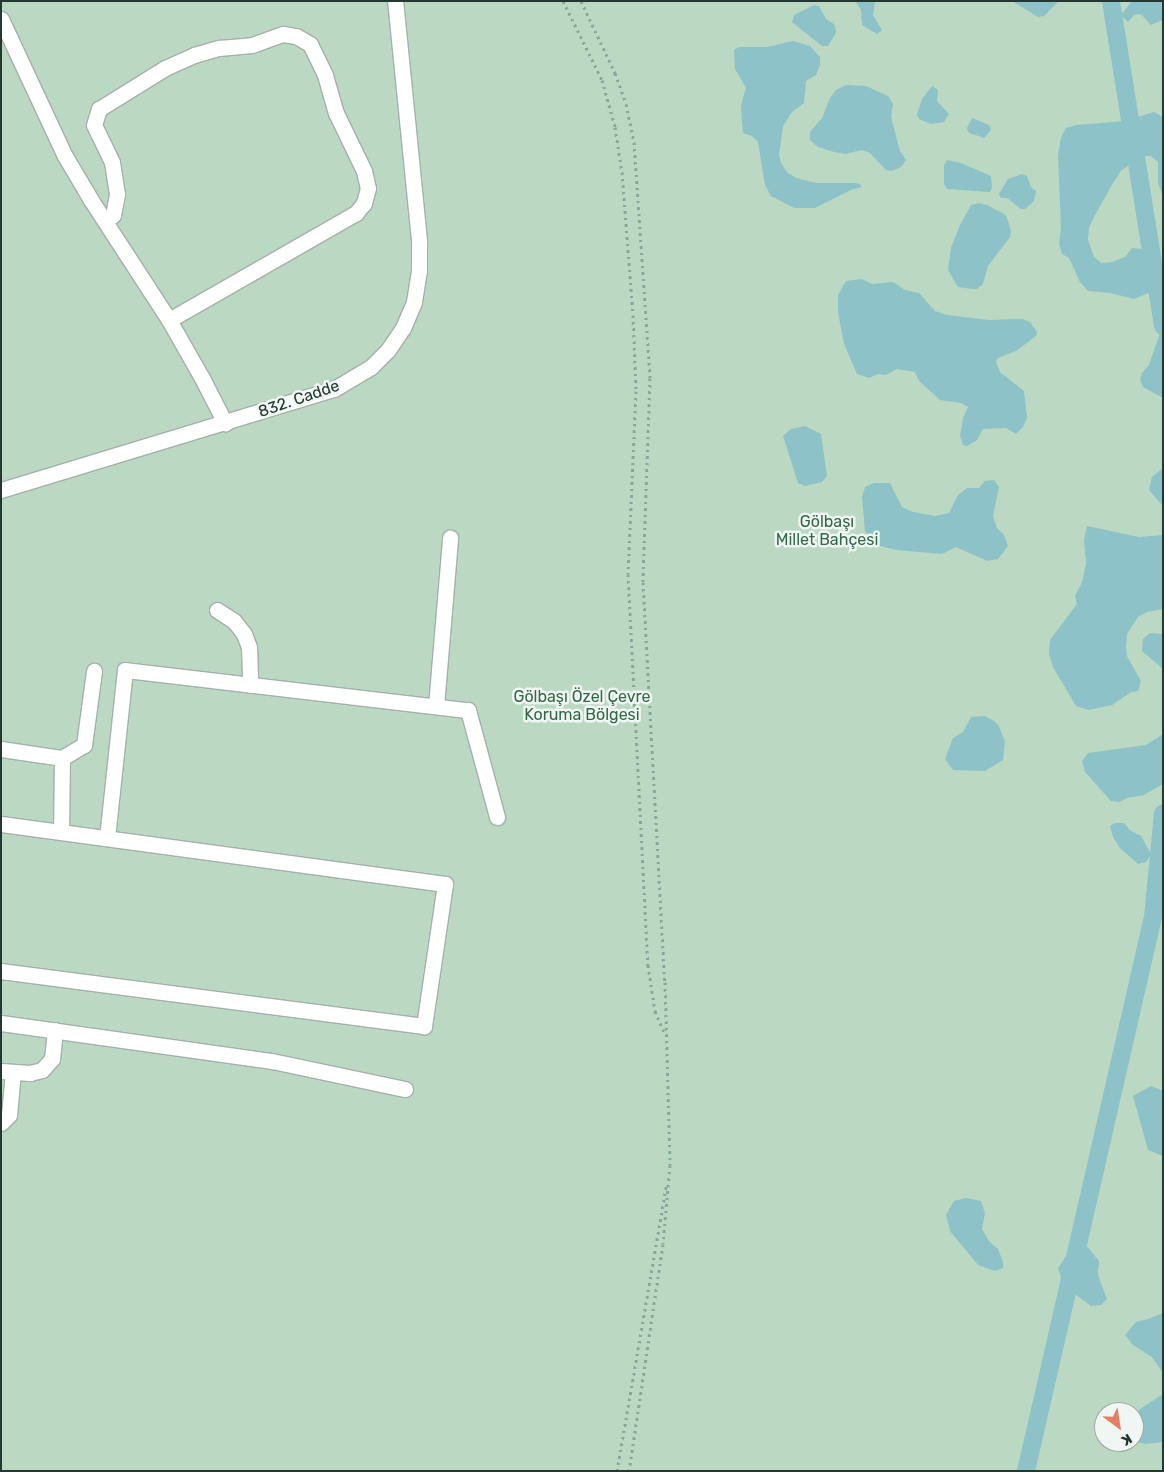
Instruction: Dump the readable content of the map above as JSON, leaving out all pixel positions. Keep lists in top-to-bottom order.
{
  "streets": {
    "street": ["832. Cadde"]
  },
  "parks": ["Gölbaşı Millet Bahçesi", "Gölbaşı Özel Çevre Koruma Bölgesi"],
  "north": "bottom right"
}
